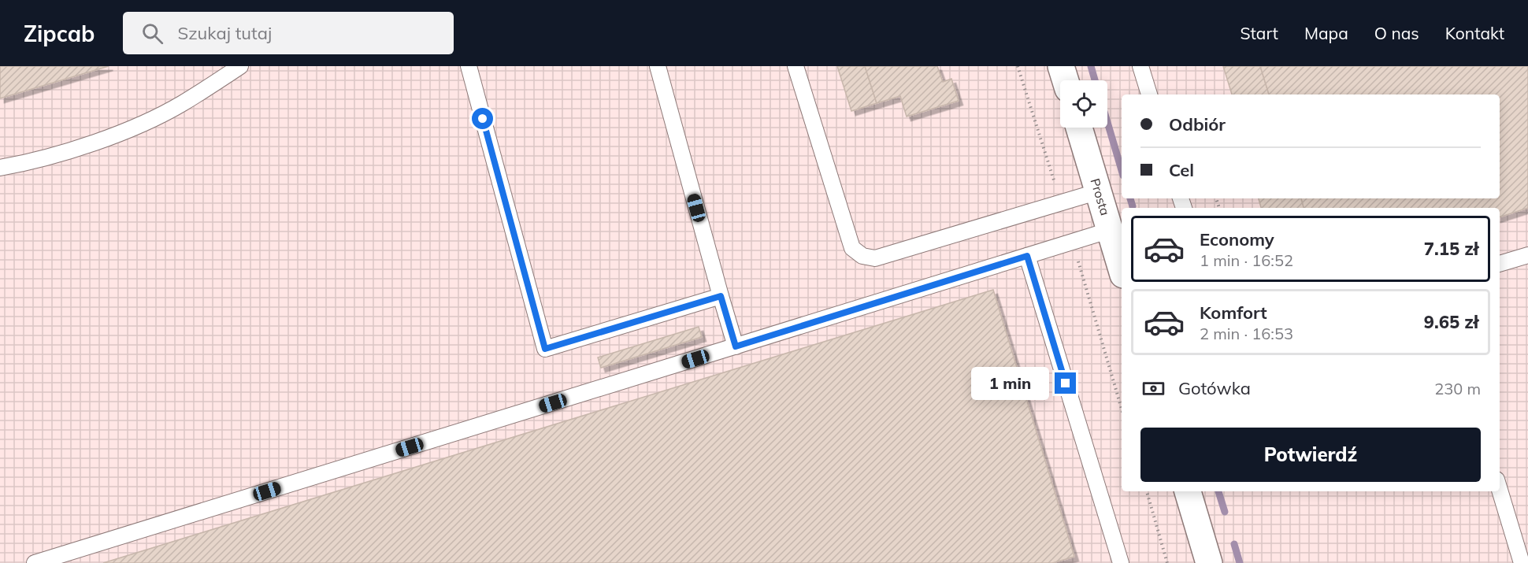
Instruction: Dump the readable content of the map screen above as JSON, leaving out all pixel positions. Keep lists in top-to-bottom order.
{
  "streets": {
    "street": ["Prosta"]
  },
  "page": {
    "header": "Zipcab",
    "search": "Szukaj tutaj",
    "nav": [
      "Start",
      "Mapa",
      "O nas",
      "Kontakt"
    ],
    "banner": ["Odbiór", "Cel"],
    "list": [
      {
        "name": "Economy",
        "note": "1 min · 16:52",
        "value": "7.15 zł"
      },
      {
        "name": "Komfort",
        "note": "2 min · 16:53",
        "value": "9.65 zł"
      }
    ],
    "pay": ["Gotówka", "230 m"],
    "bubble": "1 min",
    "buttons": "Potwierdź"
  }
}
